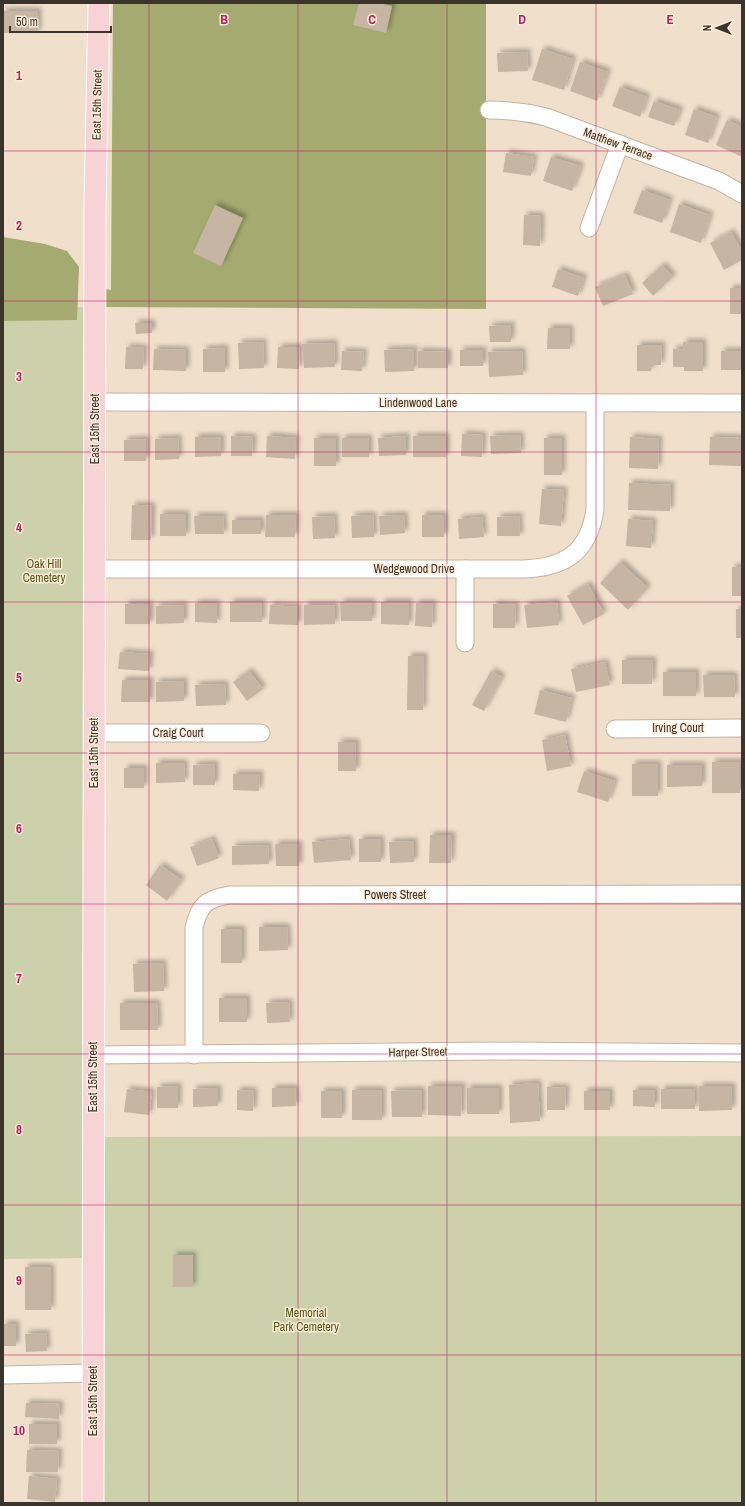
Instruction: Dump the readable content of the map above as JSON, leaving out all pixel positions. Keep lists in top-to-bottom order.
{
  "streets": {
    "main road": ["East 15th Street"],
    "street": [
      "Matthew Terrace",
      "Lindenwood Lane",
      "Wedgewood Drive",
      "Irving Court",
      "Craig Court",
      "Powers Street",
      "Harper Street"
    ]
  },
  "crossings": [
    ["East 15th Street", "Lindenwood Lane"],
    ["East 15th Street", "Wedgewood Drive"],
    ["East 15th Street", "Craig Court"],
    ["East 15th Street", "Harper Street"],
    ["Lindenwood Lane", "Wedgewood Drive"],
    ["Powers Street", "Harper Street"]
  ],
  "parks": ["Oak Hill Cemetery", "Memorial Park Cemetery"],
  "scale_bar": "50 m",
  "north": "left",
  "grid": {
    "columns": [
      "B",
      "C",
      "D",
      "E"
    ],
    "rows": [
      "1",
      "2",
      "3",
      "4",
      "5",
      "6",
      "7",
      "8",
      "9",
      "10"
    ]
  }
}
